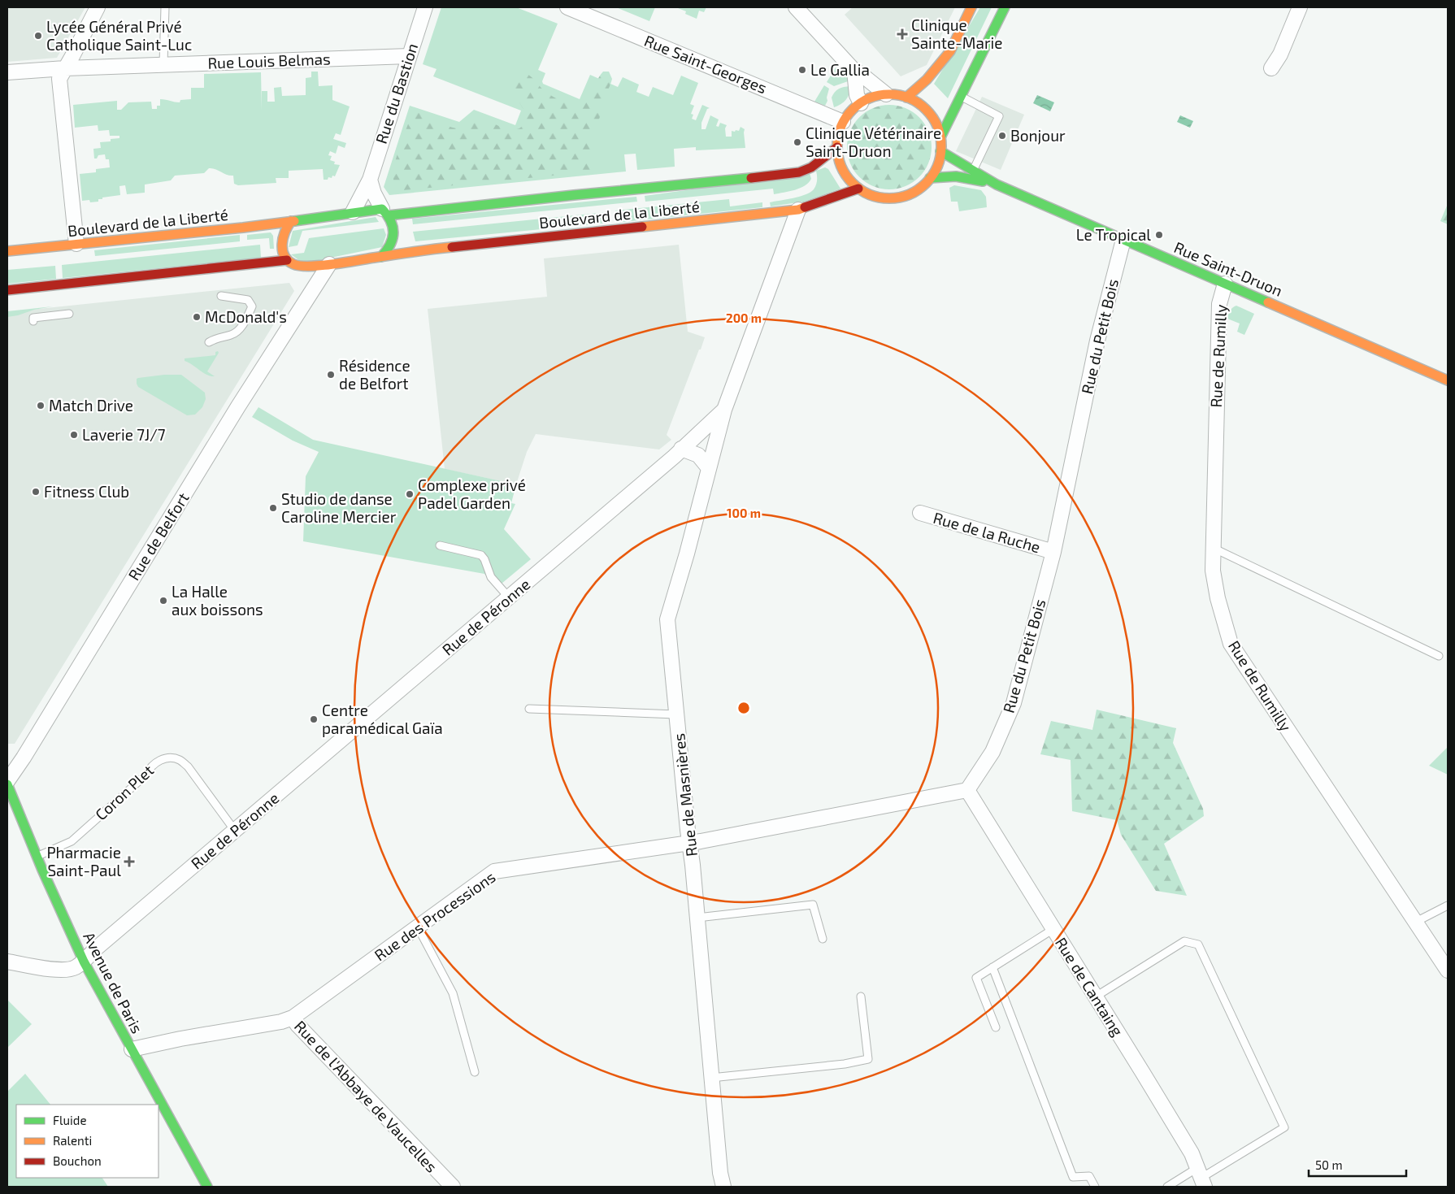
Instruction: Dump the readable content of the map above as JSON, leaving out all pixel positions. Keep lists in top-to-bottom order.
{
  "streets": {
    "main road": ["Boulevard de la Liberté", "Rue Saint-Druon", "Avenue de Paris"],
    "street": [
      "Rue Louis Belmas",
      "Rue Saint-Georges",
      "Rue du Bastion",
      "Rue du Petit Bois",
      "Rue de Rumilly",
      "Rue de la Ruche",
      "Rue de Belfort",
      "Rue de Péronne",
      "Rue de Masnières",
      "Rue des Processions",
      "Rue de Cantaing",
      "Rue de l'Abbaye de Vaucelles"
    ],
    "lane": ["Coron Plet"]
  },
  "crossings": [
    ["Rue Louis Belmas", "Rue du Bastion"],
    ["Rue Saint-Georges", "Boulevard de la Liberté"],
    ["Rue Saint-Georges", "Rue Saint-Druon"],
    ["Rue du Bastion", "Boulevard de la Liberté"],
    ["Boulevard de la Liberté", "Rue Saint-Druon"],
    ["Boulevard de la Liberté", "Rue de Belfort"],
    ["Boulevard de la Liberté", "Rue de Péronne"],
    ["Rue Saint-Druon", "Rue du Petit Bois"],
    ["Rue Saint-Druon", "Rue de Rumilly"],
    ["Rue du Petit Bois", "Rue de la Ruche"],
    ["Rue du Petit Bois", "Rue de Cantaing"],
    ["Rue de Belfort", "Avenue de Paris"],
    ["Rue de Péronne", "Coron Plet"],
    ["Rue de Péronne", "Rue de Masnières"],
    ["Rue de Péronne", "Avenue de Paris"],
    ["Coron Plet", "Avenue de Paris"],
    ["Rue de Masnières", "Rue des Processions"],
    ["Rue des Processions", "Rue de l'Abbaye de Vaucelles"],
    ["Avenue de Paris", "Rue de l'Abbaye de Vaucelles"]
  ],
  "places": {
    "health": ["Clinique Sainte-Marie", "Pharmacie Saint-Paul"],
    "other": [
      "Lycée Général Privé Catholique Saint-Luc",
      "Le Gallia",
      "Bonjour",
      "Clinique Vétérinaire Saint-Druon",
      "Le Tropical",
      "McDonald's",
      "Résidence de Belfort",
      "Match Drive",
      "Laverie 7J/7",
      "Fitness Club",
      "Complexe privé Padel Garden",
      "Studio de danse Caroline Mercier",
      "La Halle aux boissons",
      "Centre paramédical Gaïa"
    ]
  },
  "legend": ["Fluide", "Ralenti", "Bouchon"],
  "scale_bar": "50 m",
  "rings": ["200 m", "100 m"]
}
